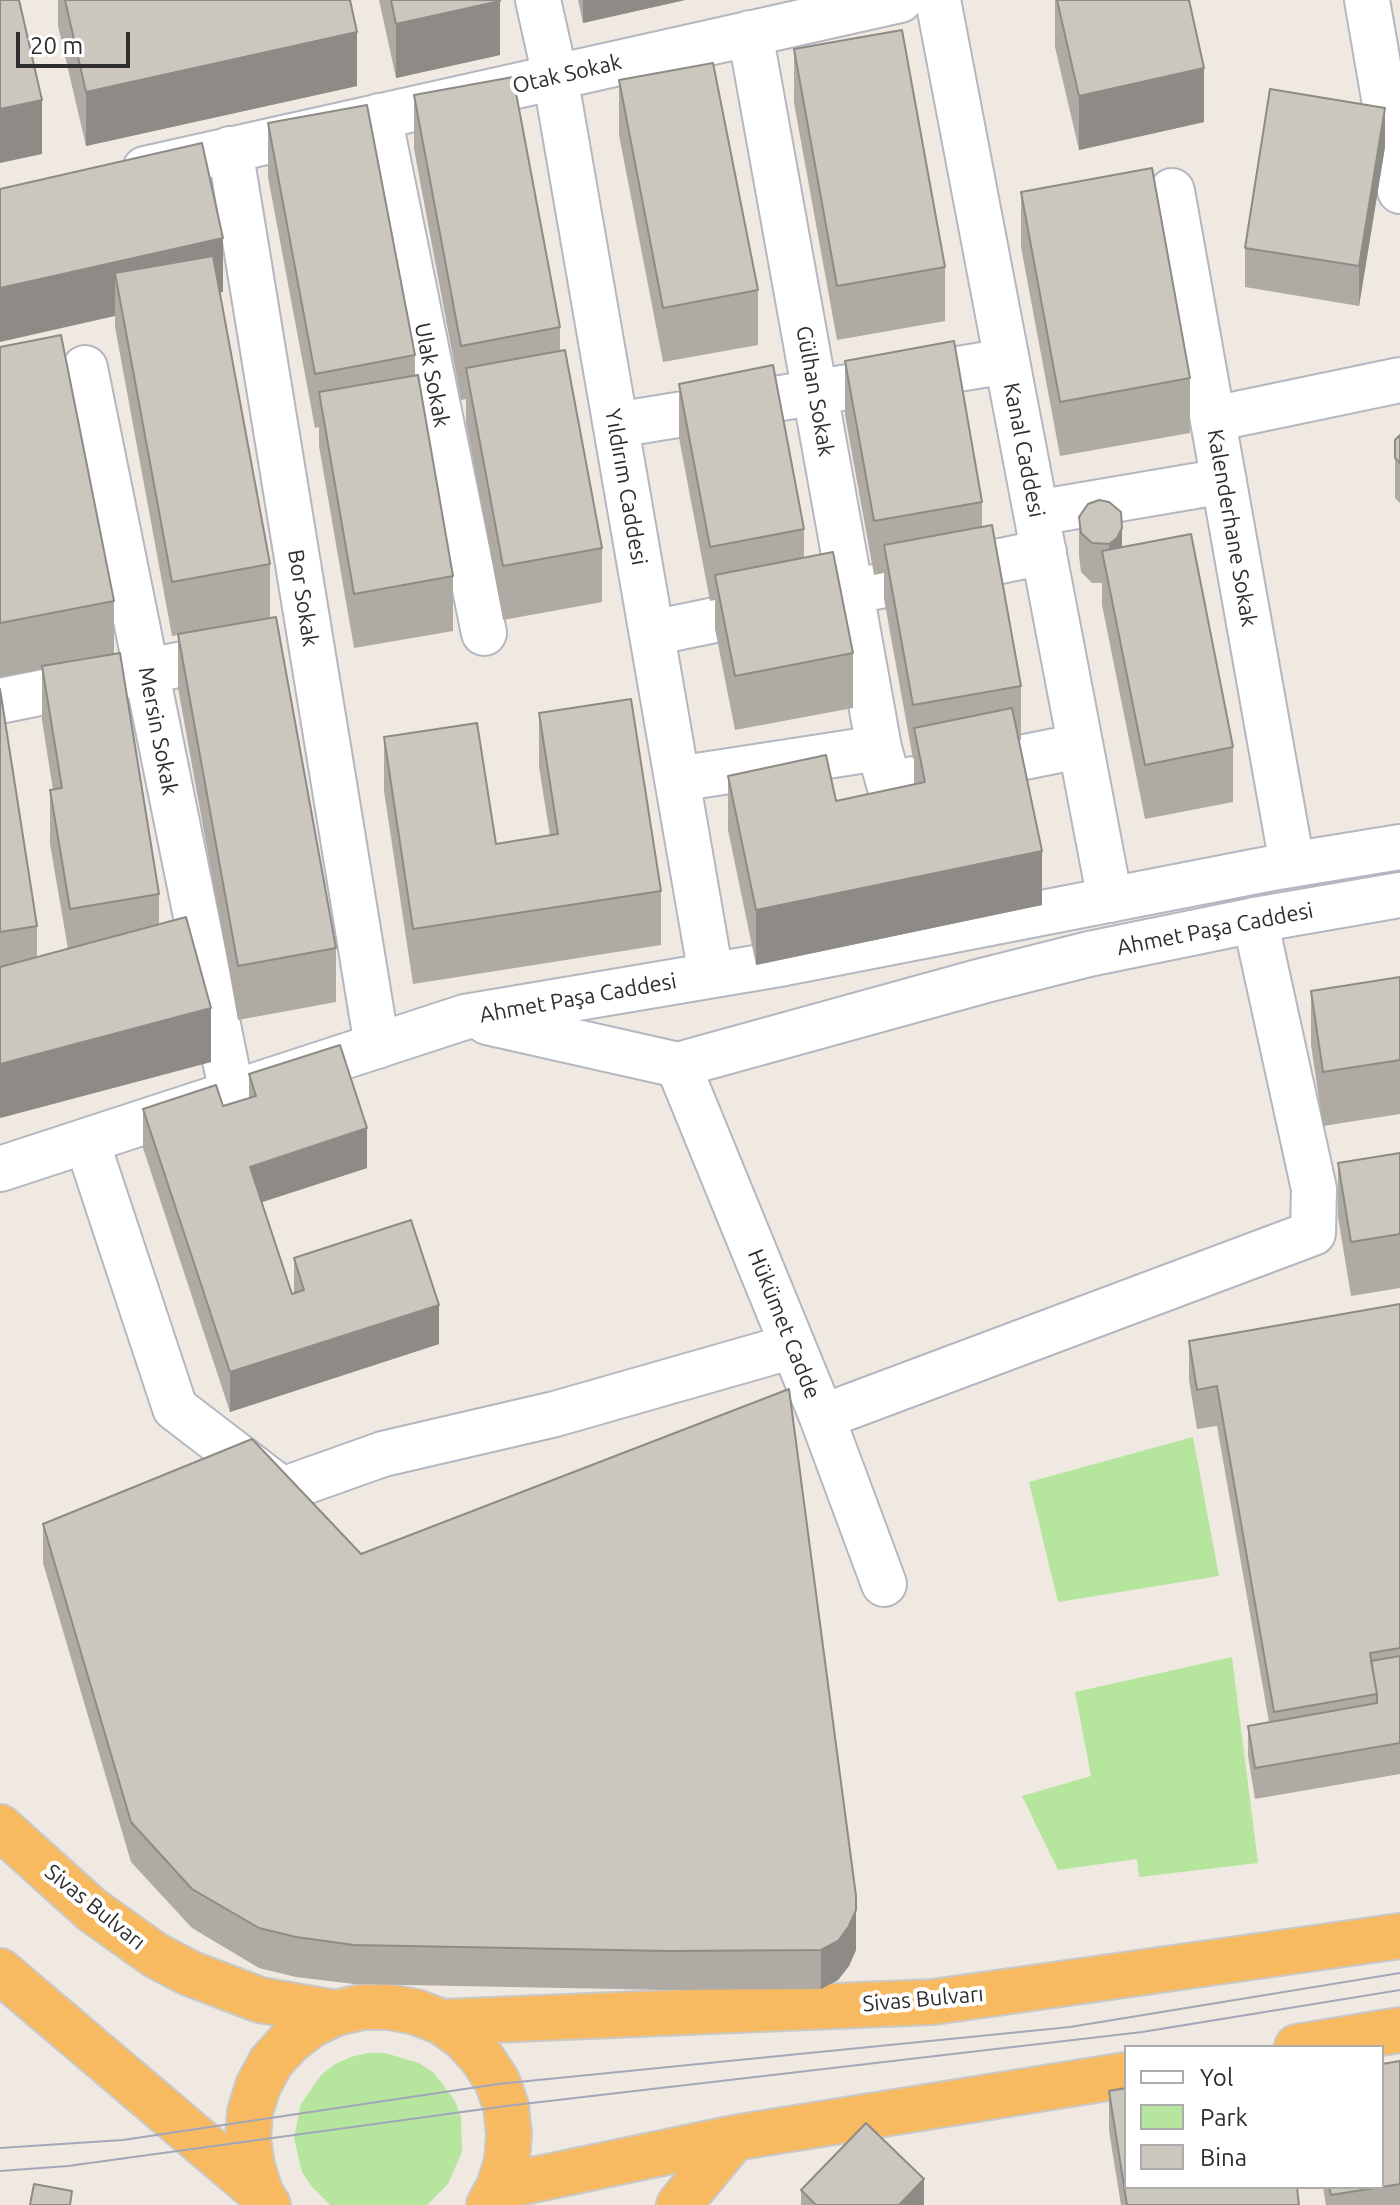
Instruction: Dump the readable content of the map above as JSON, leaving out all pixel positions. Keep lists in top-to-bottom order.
{
  "streets": {
    "highway": ["Sivas Bulvarı"],
    "street": [
      "Otak Sokak",
      "Ulak Sokak",
      "Gülhan Sokak",
      "Kanal Caddesi",
      "Yıldırım Caddesi",
      "Kalenderhane Sokak",
      "Bor Sokak",
      "Mersin Sokak",
      "Ahmet Paşa Caddesi",
      "Hükümet Cadde"
    ]
  },
  "crossings": [
    ["Otak Sokak", "Ulak Sokak"],
    ["Otak Sokak", "Gülhan Sokak"],
    ["Otak Sokak", "Yıldırım Caddesi"],
    ["Otak Sokak", "Bor Sokak"],
    ["Gülhan Sokak", "Kanal Caddesi"],
    ["Kanal Caddesi", "Ahmet Paşa Caddesi"],
    ["Yıldırım Caddesi", "Ahmet Paşa Caddesi"],
    ["Kalenderhane Sokak", "Ahmet Paşa Caddesi"],
    ["Ahmet Paşa Caddesi", "Hükümet Cadde"]
  ],
  "legend": ["Yol", "Park", "Bina"],
  "scale_bar": "20 m"
}
